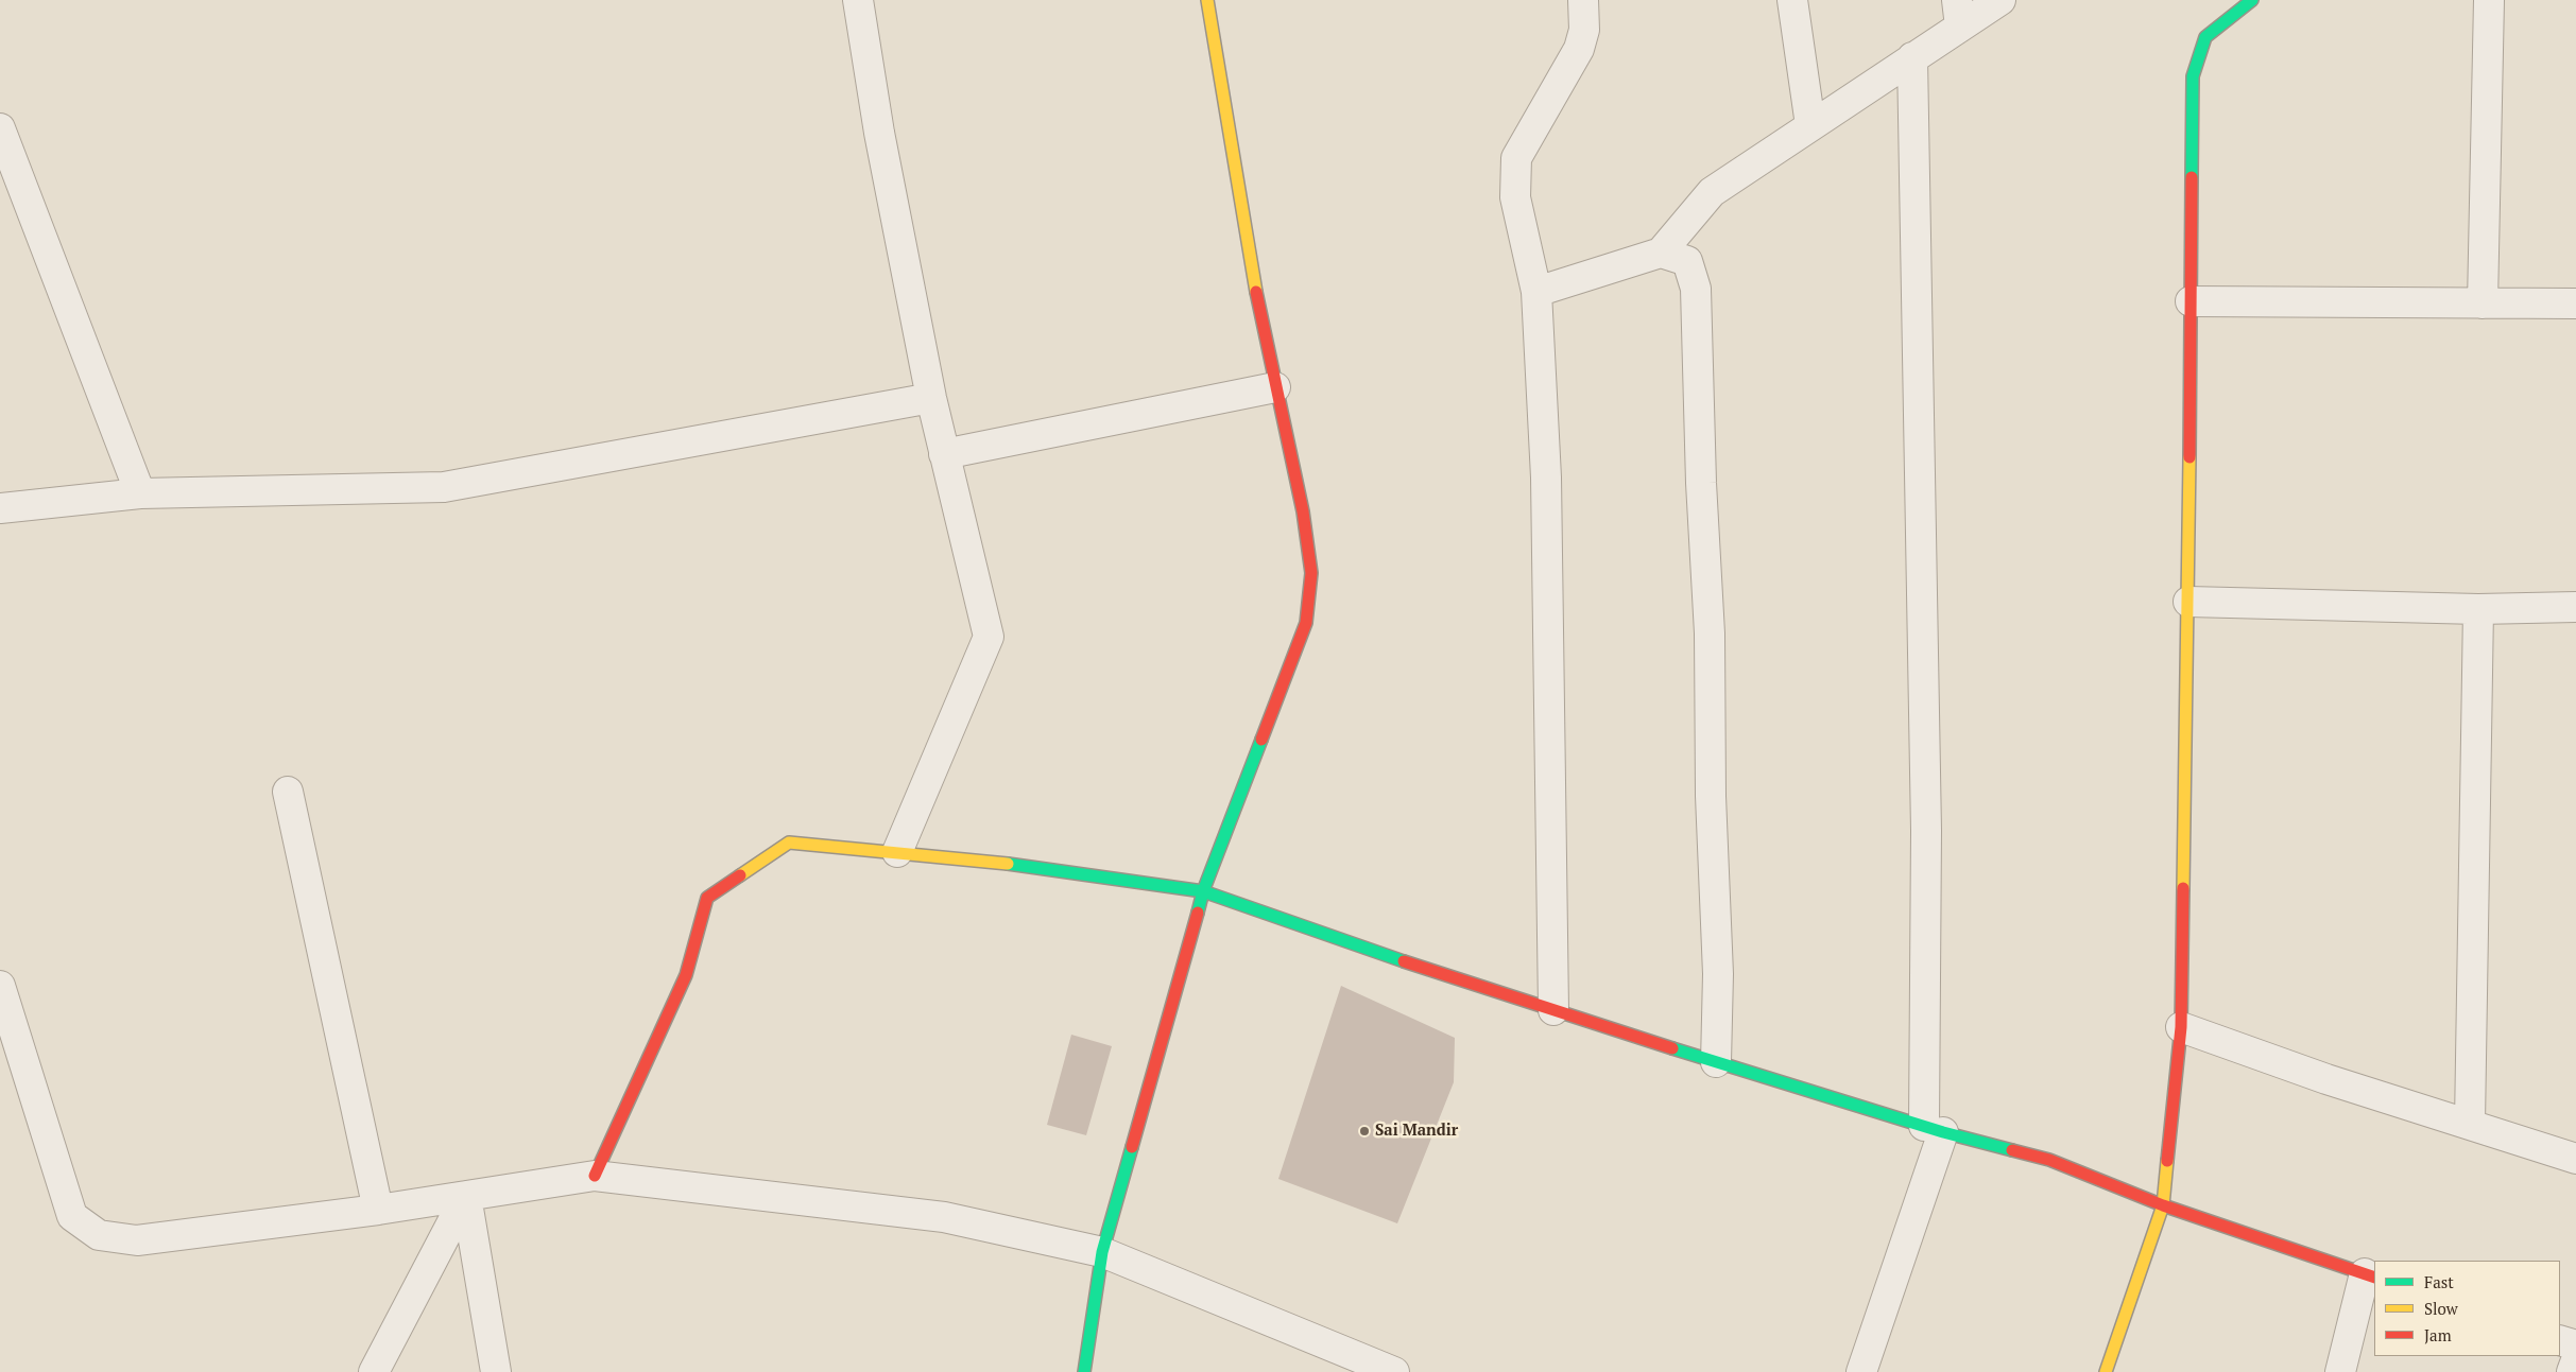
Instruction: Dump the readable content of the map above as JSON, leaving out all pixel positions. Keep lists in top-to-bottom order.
{
  "places": ["Sai Mandir"],
  "legend": ["Fast", "Slow", "Jam"]
}
